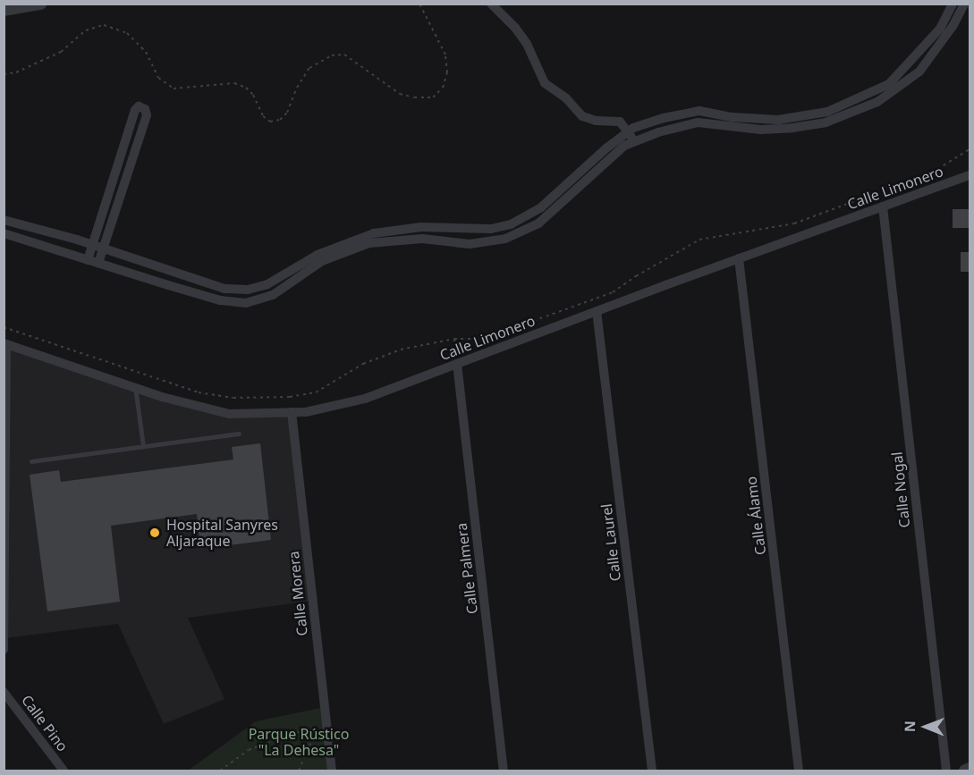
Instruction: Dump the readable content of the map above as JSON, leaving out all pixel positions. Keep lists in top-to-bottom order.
{
  "streets": {
    "street": [
      "Calle Limonero",
      "Calle Nogal",
      "Calle Álamo",
      "Calle Laurel",
      "Calle Palmera",
      "Calle Morera",
      "Calle Pino"
    ]
  },
  "crossings": [
    ["Calle Limonero", "Calle Nogal"],
    ["Calle Limonero", "Calle Álamo"],
    ["Calle Limonero", "Calle Laurel"],
    ["Calle Limonero", "Calle Palmera"],
    ["Calle Limonero", "Calle Morera"]
  ],
  "parks": ["Parque Rústico \"La Dehesa\""],
  "places": ["Hospital Sanyres Aljaraque"],
  "north": "left"
}
